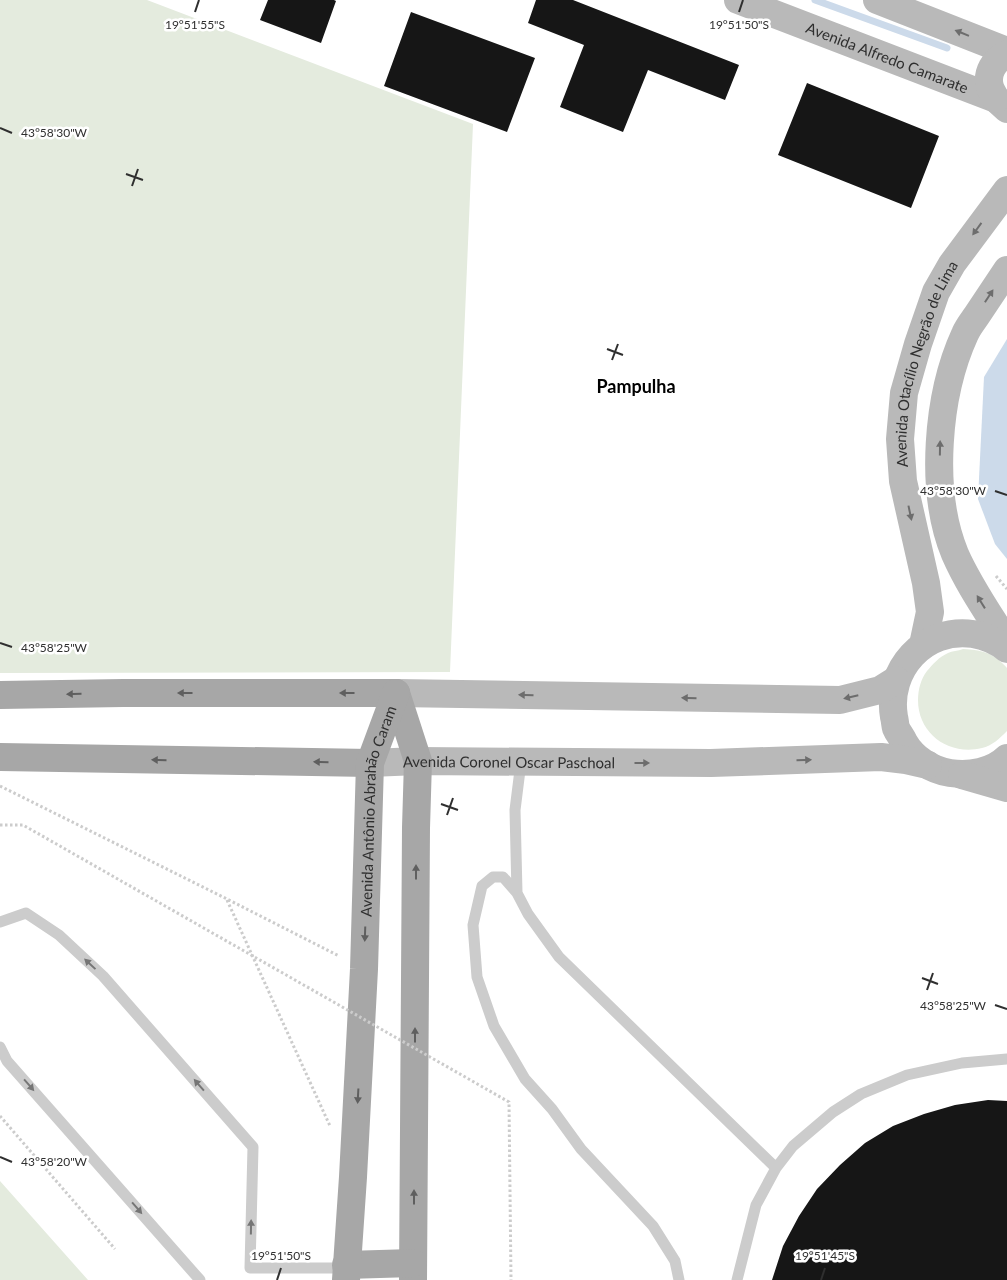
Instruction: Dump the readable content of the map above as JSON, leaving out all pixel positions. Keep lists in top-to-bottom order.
{
  "streets": {
    "main road": ["Avenida Coronel Oscar Paschoal", "Avenida Antônio Abrahão Caram"],
    "street": ["Avenida Alfredo Camarate", "Avenida Otacílio Negrão de Lima"]
  },
  "crossings": [
    ["Avenida Coronel Oscar Paschoal", "Avenida Antônio Abrahão Caram"]
  ],
  "districts": ["Pampulha"],
  "coordinates": [
    "19°51'55\"S",
    "19°51'50\"S",
    "43°58'30\"W",
    "43°58'25\"W",
    "43°58'20\"W",
    "19°51'45\"S"
  ]
}
